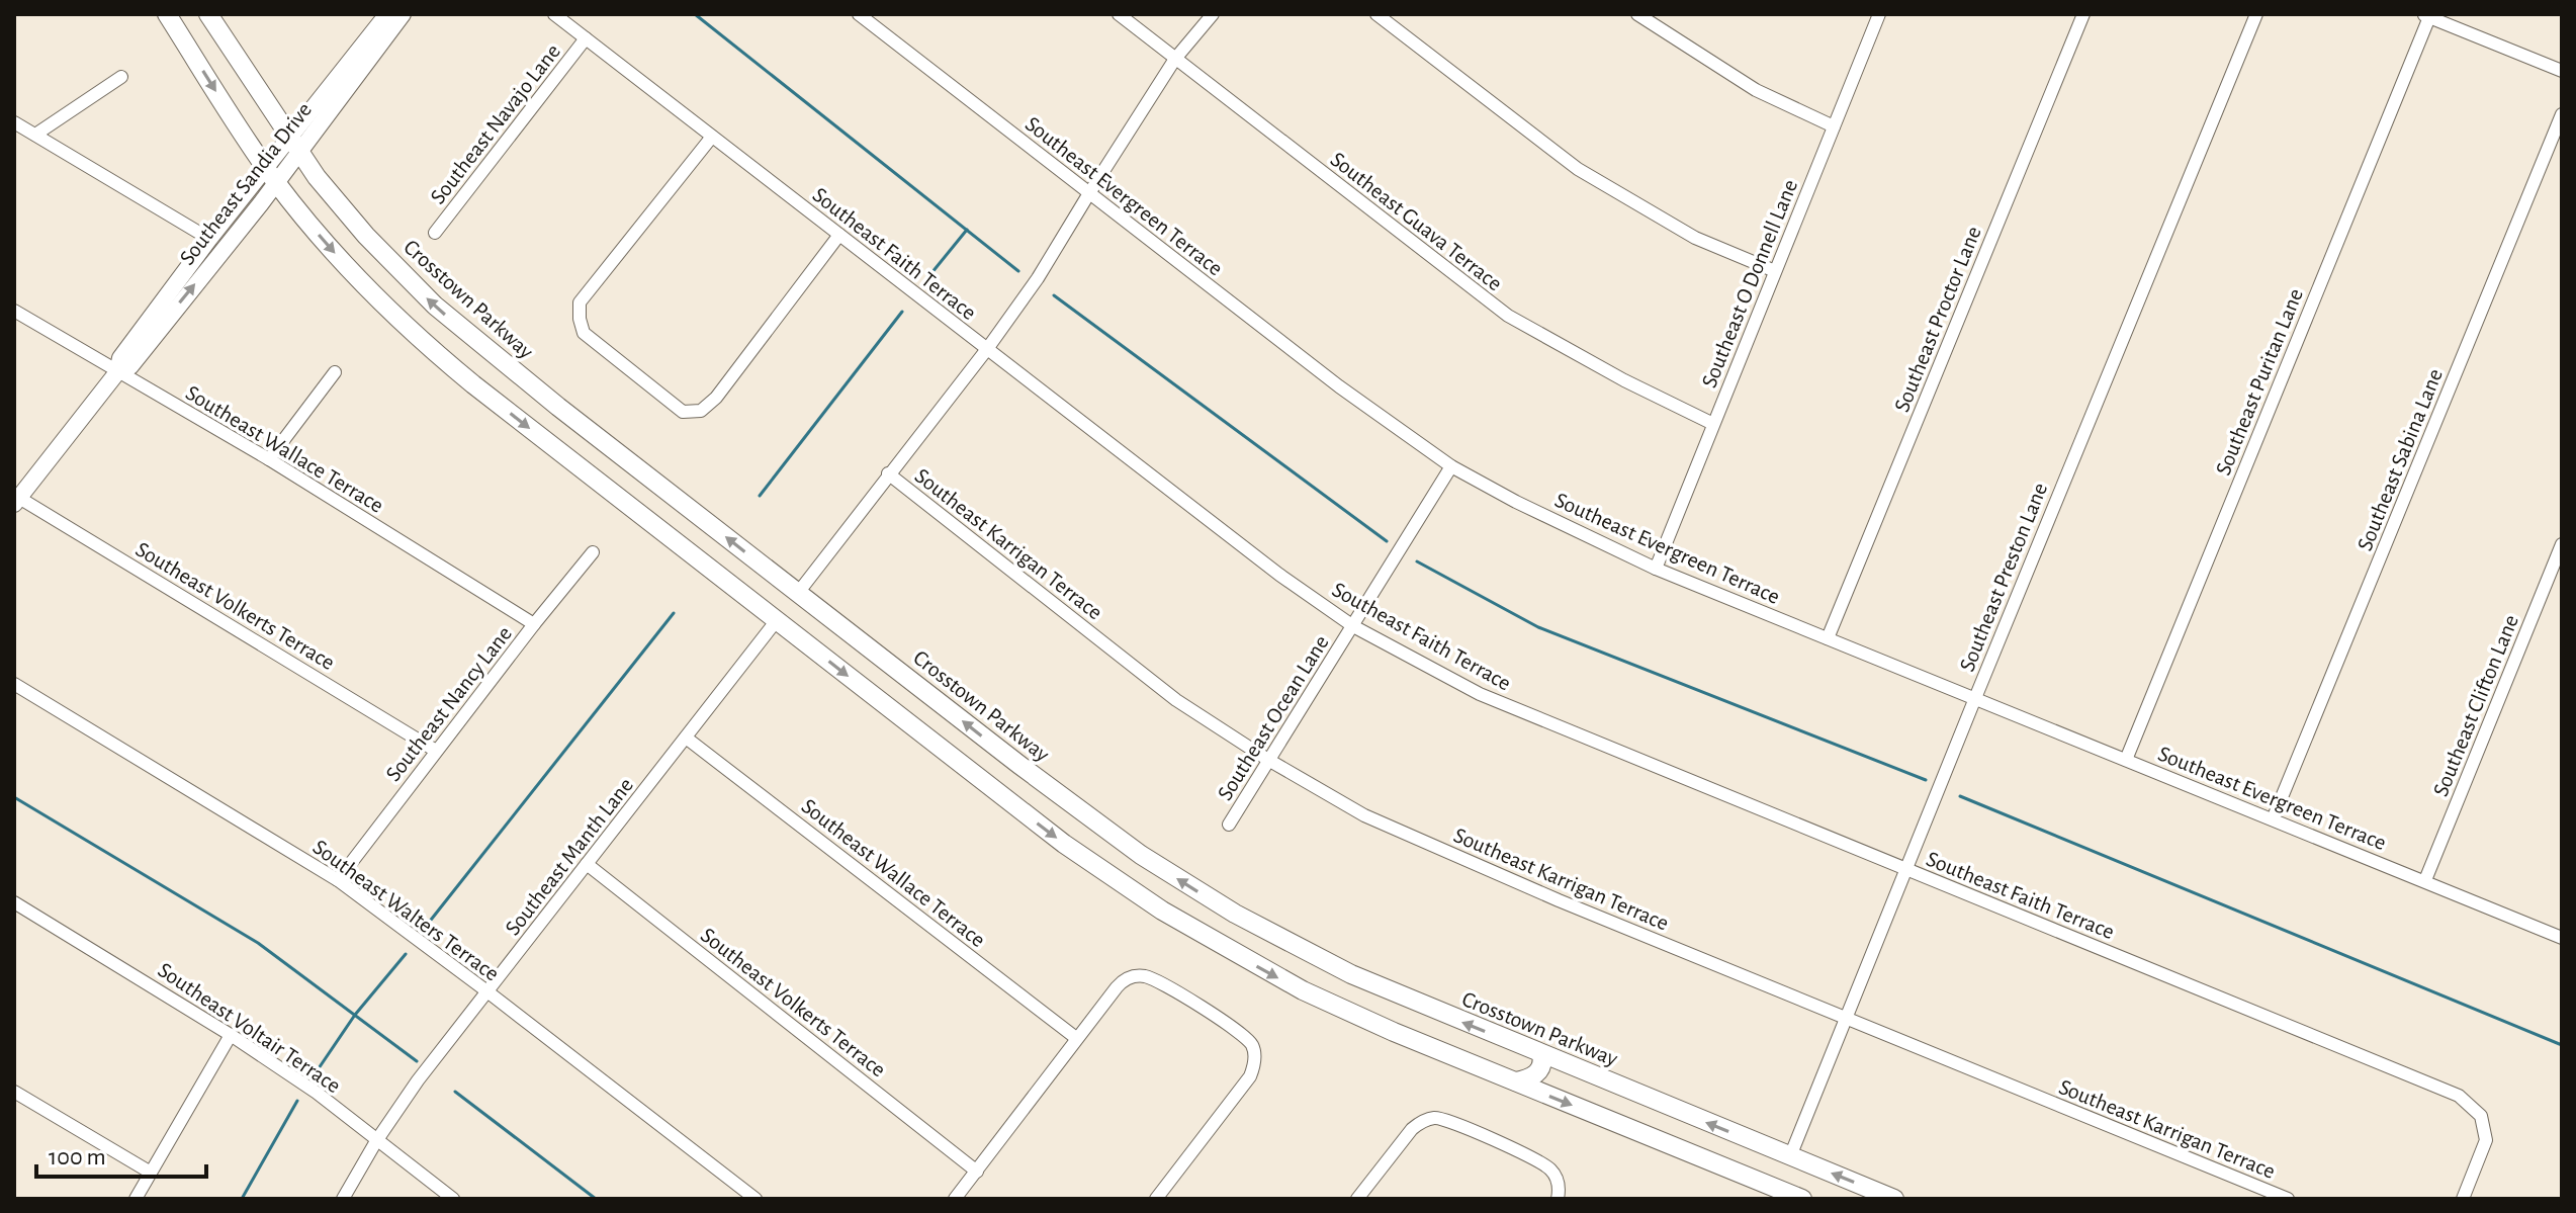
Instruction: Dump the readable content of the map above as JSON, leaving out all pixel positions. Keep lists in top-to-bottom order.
{
  "streets": {
    "main road": ["Crosstown Parkway"],
    "street": [
      "Southeast Navajo Lane",
      "Southeast Sandia Drive",
      "Southeast Evergreen Terrace",
      "Southeast Guava Terrace",
      "Southeast Faith Terrace",
      "Southeast O Donnell Lane",
      "Southeast Proctor Lane",
      "Southeast Puritan Lane",
      "Southeast Wallace Terrace",
      "Southeast Sabina Lane",
      "Southeast Karrigan Terrace",
      "Southeast Preston Lane",
      "Southeast Volkerts Terrace",
      "Southeast Nancy Lane",
      "Southeast Clifton Lane",
      "Southeast Ocean Lane",
      "Southeast Manth Lane",
      "Southeast Walters Terrace",
      "Southeast Voltair Terrace"
    ]
  },
  "crossings": [
    ["Southeast Navajo Lane", "Southeast Faith Terrace"],
    ["Southeast Sandia Drive", "Crosstown Parkway"],
    ["Southeast Sandia Drive", "Southeast Wallace Terrace"],
    ["Southeast Sandia Drive", "Southeast Volkerts Terrace"],
    ["Southeast Evergreen Terrace", "Southeast O Donnell Lane"],
    ["Southeast Evergreen Terrace", "Southeast Proctor Lane"],
    ["Southeast Evergreen Terrace", "Southeast Puritan Lane"],
    ["Southeast Evergreen Terrace", "Southeast Sabina Lane"],
    ["Southeast Evergreen Terrace", "Southeast Preston Lane"],
    ["Southeast Evergreen Terrace", "Southeast Clifton Lane"],
    ["Southeast Evergreen Terrace", "Southeast Ocean Lane"],
    ["Southeast Guava Terrace", "Southeast O Donnell Lane"],
    ["Southeast Faith Terrace", "Southeast Preston Lane"],
    ["Southeast Faith Terrace", "Southeast Ocean Lane"],
    ["Crosstown Parkway", "Southeast Preston Lane"],
    ["Southeast Wallace Terrace", "Southeast Nancy Lane"],
    ["Southeast Wallace Terrace", "Southeast Manth Lane"],
    ["Southeast Karrigan Terrace", "Southeast Preston Lane"],
    ["Southeast Karrigan Terrace", "Southeast Ocean Lane"],
    ["Southeast Volkerts Terrace", "Southeast Nancy Lane"],
    ["Southeast Volkerts Terrace", "Southeast Manth Lane"],
    ["Southeast Nancy Lane", "Southeast Walters Terrace"],
    ["Southeast Manth Lane", "Southeast Walters Terrace"],
    ["Southeast Manth Lane", "Southeast Voltair Terrace"]
  ],
  "scale_bar": "100 m"
}
